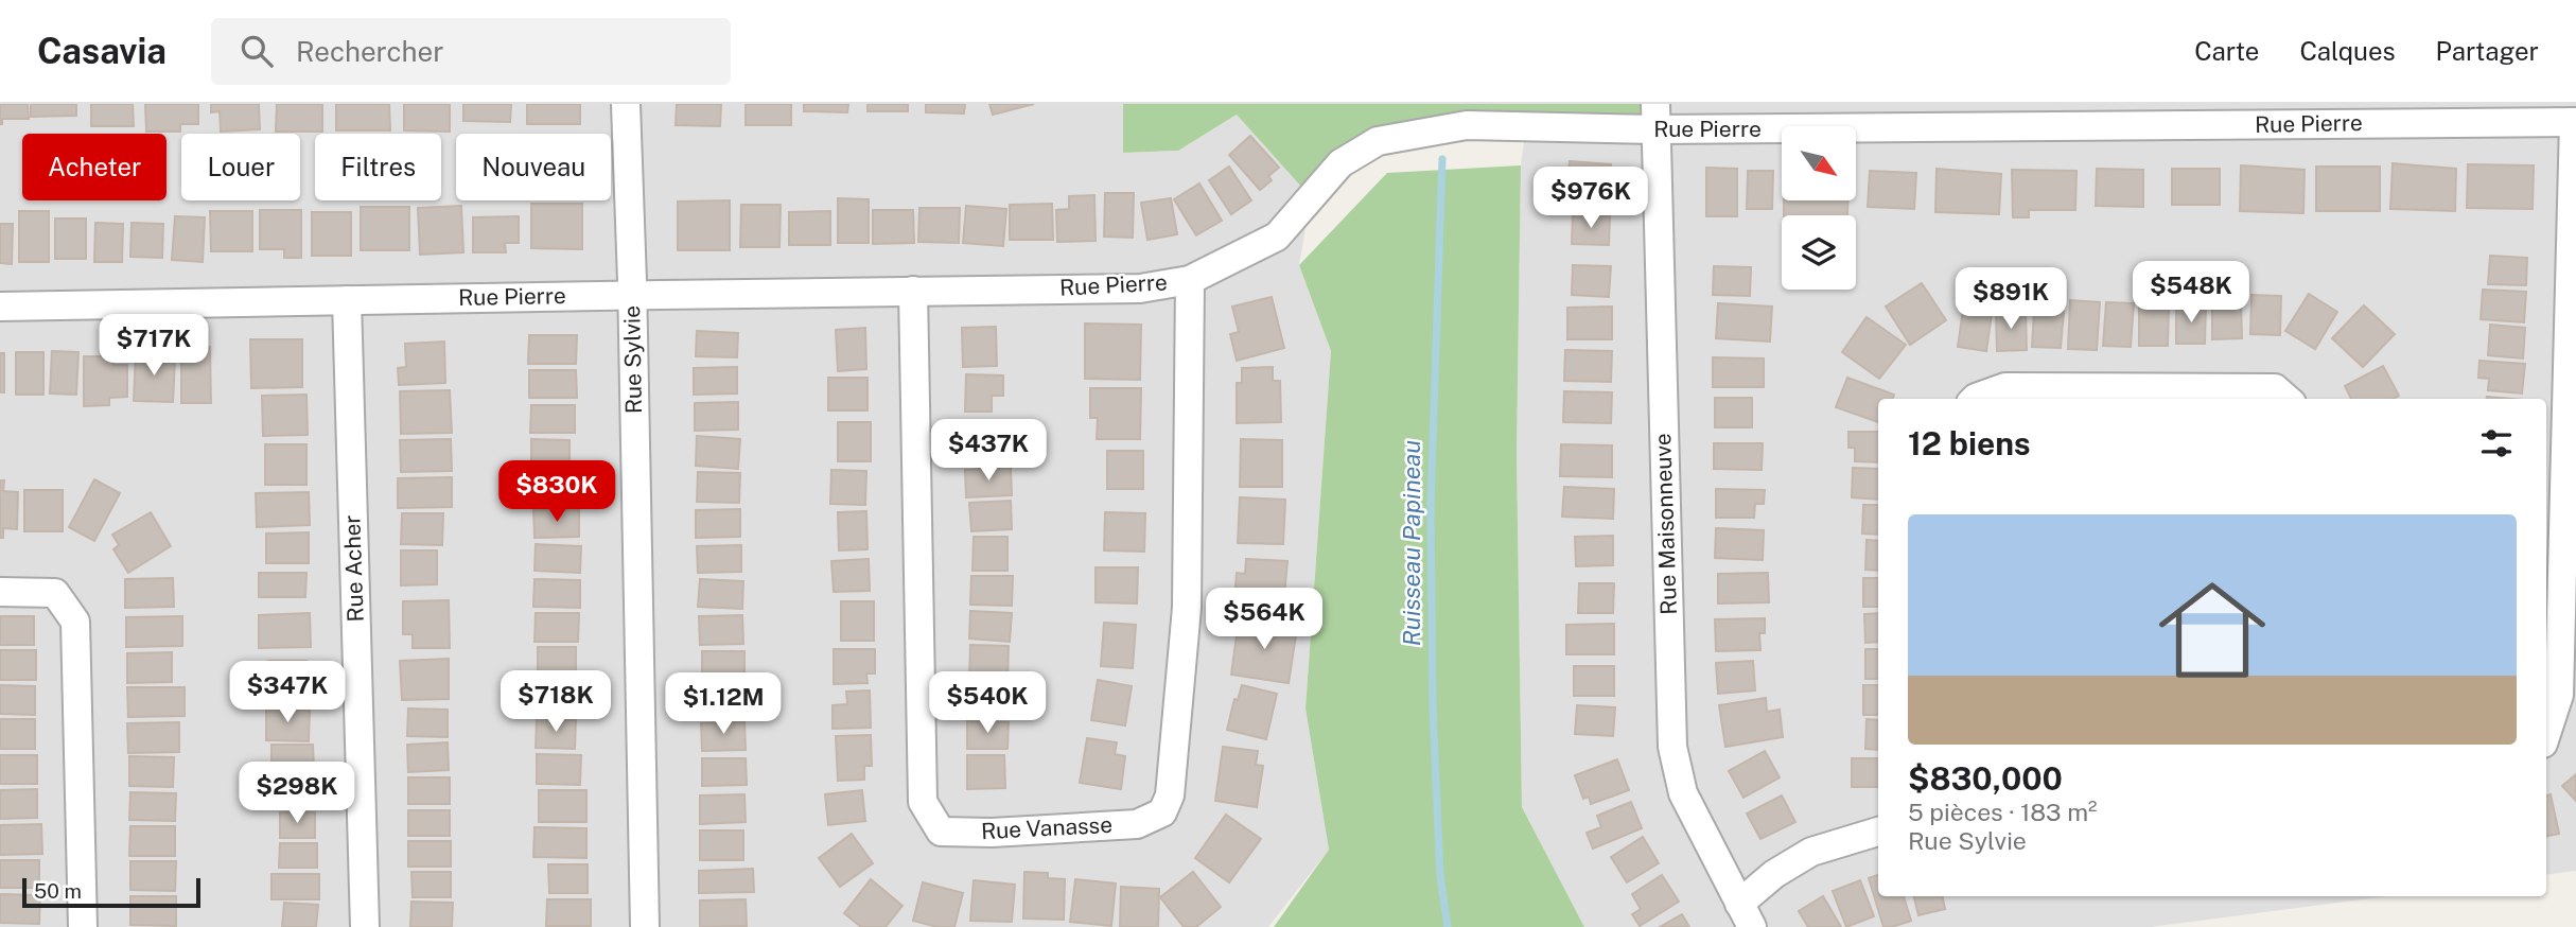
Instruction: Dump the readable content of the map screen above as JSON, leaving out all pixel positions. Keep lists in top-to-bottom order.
{
  "streets": {
    "street": [
      "Rue Pierre",
      "Rue Sylvie",
      "Rue Maisonneuve",
      "Rue Acher",
      "Rue Vanasse"
    ]
  },
  "crossings": [
    ["Rue Pierre", "Rue Sylvie"],
    ["Rue Pierre", "Rue Maisonneuve"],
    ["Rue Pierre", "Rue Acher"],
    ["Rue Pierre", "Rue Vanasse"]
  ],
  "water": ["Ruisseau Papineau"],
  "scale_bar": "50 m",
  "north": "bottom right",
  "page": {
    "header": "Casavia",
    "search": "Rechercher",
    "nav": ["Carte", "Calques", "Partager"],
    "chip": [
      "Acheter",
      "Louer",
      "Filtres",
      "Nouveau"
    ],
    "price": [
      "$976K",
      "$548K",
      "$891K",
      "$717K",
      "$437K",
      "$830K",
      "$564K",
      "$347K",
      "$718K",
      "$540K",
      "$1.12M",
      "$298K"
    ],
    "heading": "12 biens",
    "list": [
      {
        "name": "$830,000",
        "note": "5 pièces · 183 m² · Rue Sylvie"
      }
    ],
    "scale": "50 m"
  }
}
